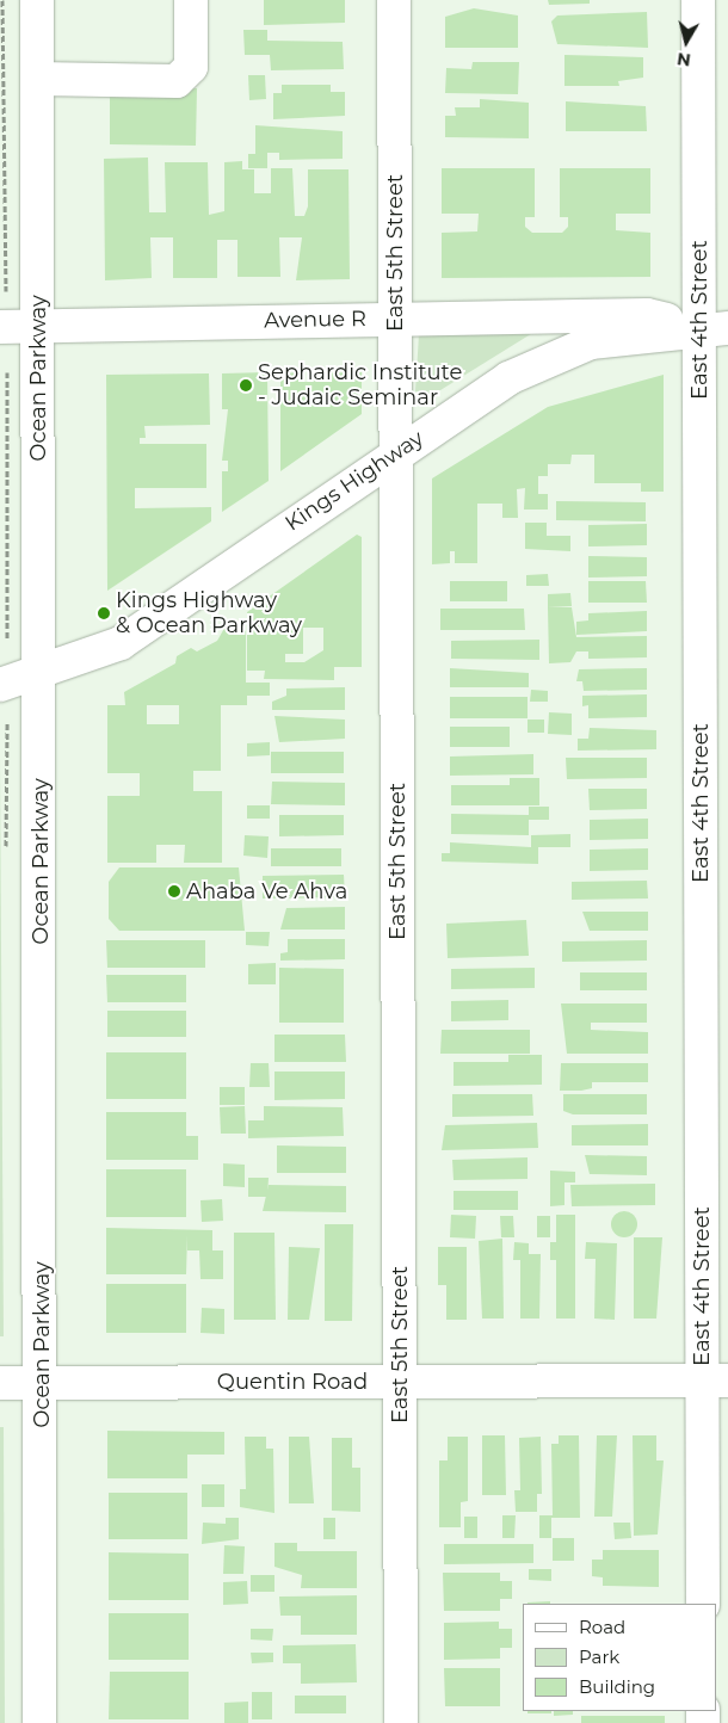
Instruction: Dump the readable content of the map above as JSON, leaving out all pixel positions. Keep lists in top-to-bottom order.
{
  "streets": {
    "street": [
      "East 5th Street",
      "Avenue R",
      "East 4th Street",
      "Ocean Parkway",
      "Kings Highway",
      "Quentin Road"
    ]
  },
  "crossings": [
    ["East 5th Street", "Avenue R"],
    ["East 5th Street", "Kings Highway"],
    ["East 5th Street", "Quentin Road"],
    ["Avenue R", "East 4th Street"],
    ["Avenue R", "Ocean Parkway"],
    ["Avenue R", "Kings Highway"],
    ["East 4th Street", "Kings Highway"],
    ["East 4th Street", "Quentin Road"],
    ["Ocean Parkway", "Kings Highway"],
    ["Ocean Parkway", "Quentin Road"]
  ],
  "places": ["Sephardic Institute - Judaic Seminar", "Kings Highway & Ocean Parkway", "Ahaba Ve Ahva"],
  "legend": ["Road", "Park", "Building"],
  "north": "bottom"
}
